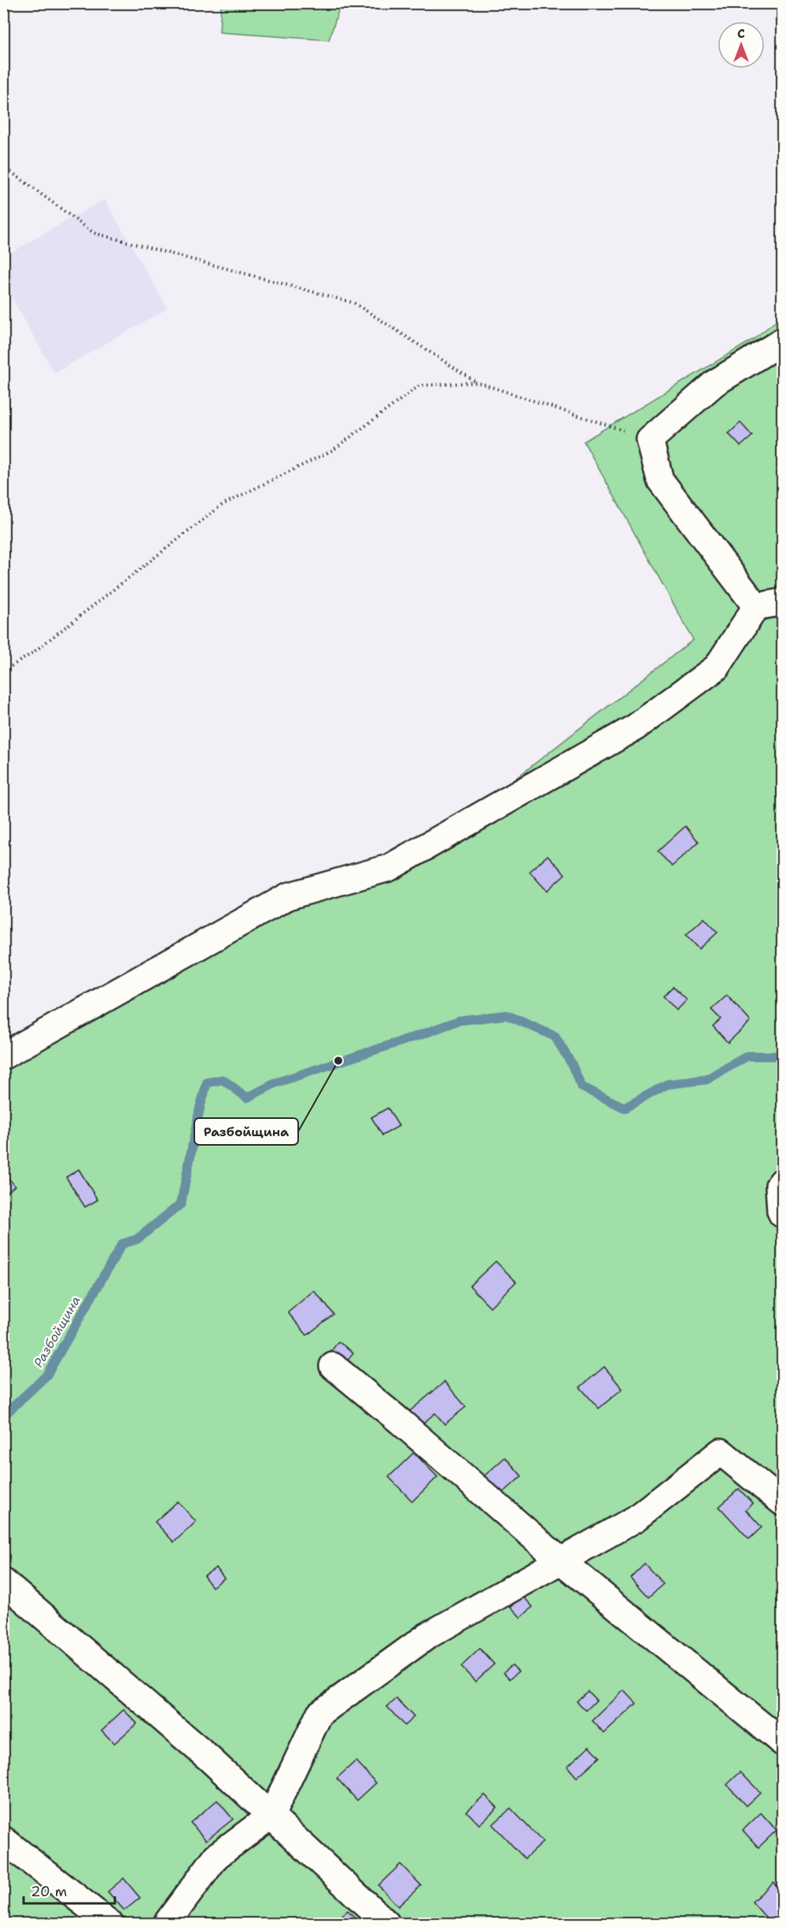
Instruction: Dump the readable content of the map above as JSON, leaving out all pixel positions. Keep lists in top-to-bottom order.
{
  "water": ["Разбойщина"],
  "places": ["Разбойщина"],
  "scale_bar": "20 m",
  "north": "top"
}
